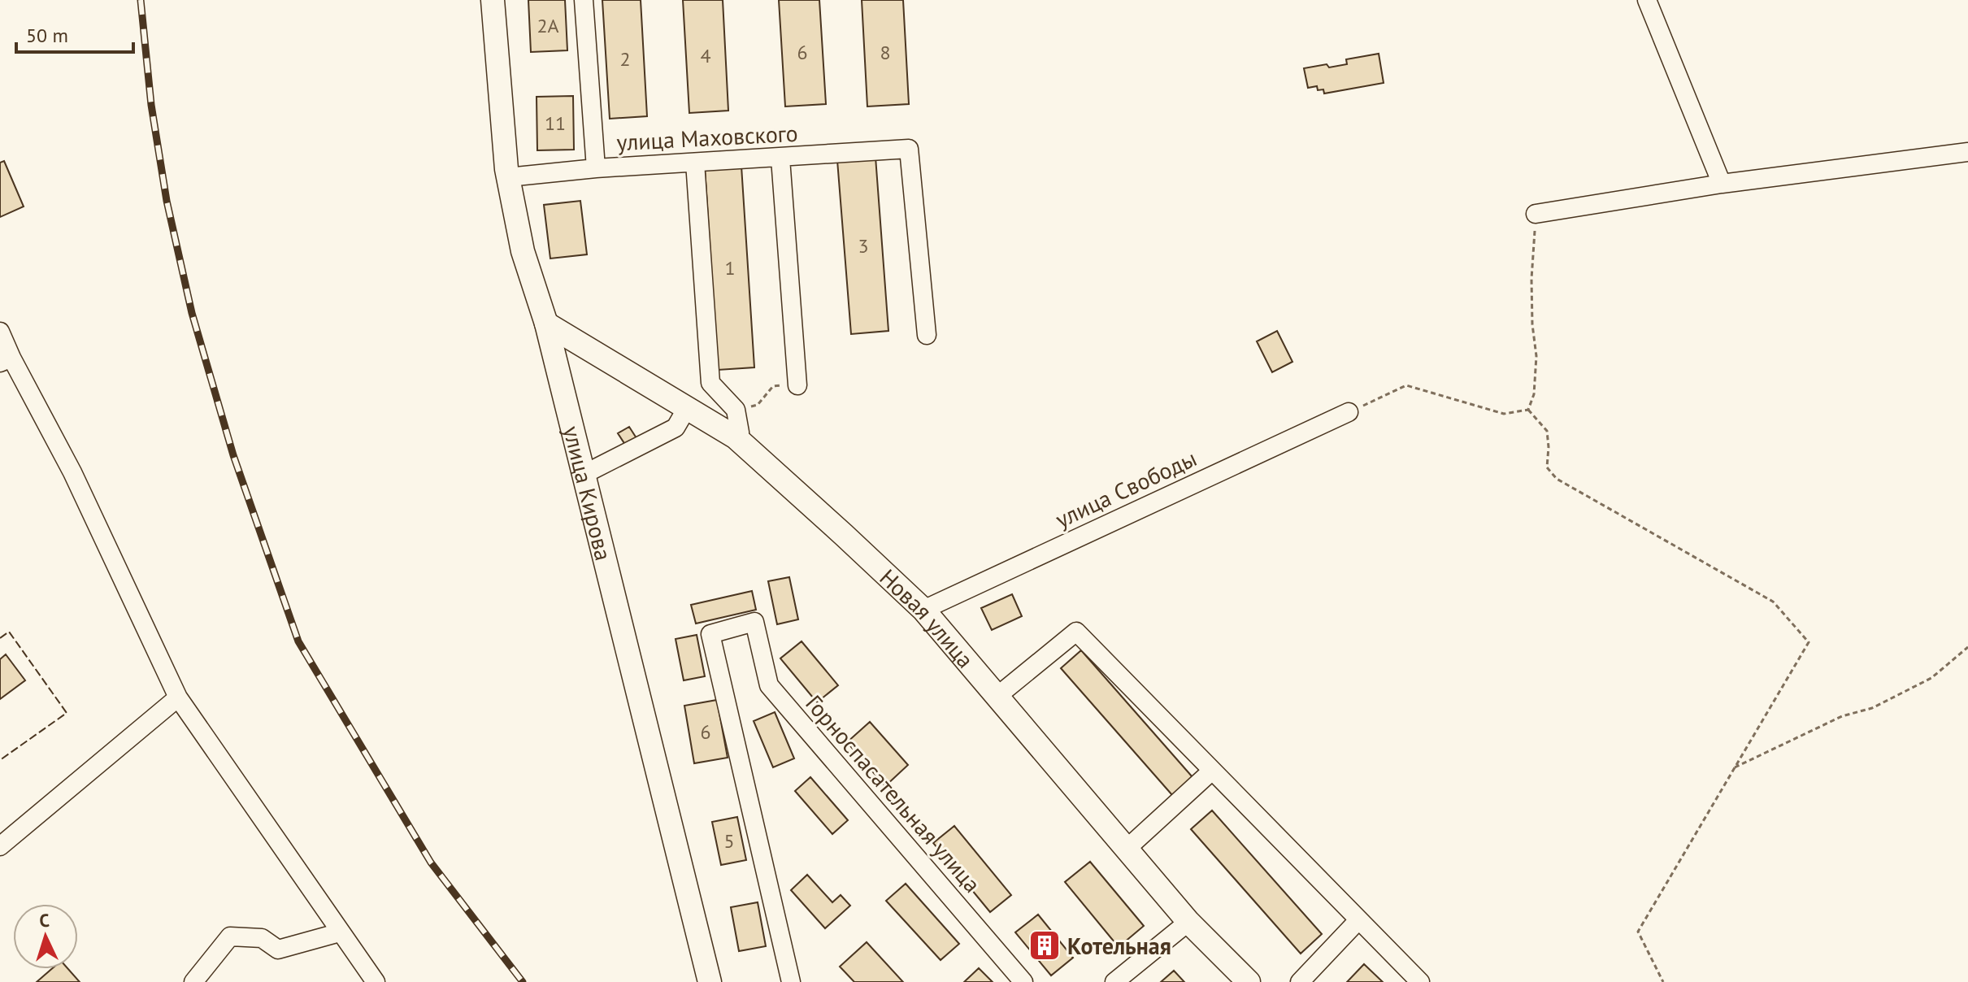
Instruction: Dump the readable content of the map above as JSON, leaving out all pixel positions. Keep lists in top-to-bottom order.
{
  "streets": {
    "main road": ["улица Кирова", "Новая улица"],
    "street": ["улица Маховского", "улица Свободы", "Горноспасательная улица"]
  },
  "crossings": [
    ["улица Маховского", "улица Кирова"],
    ["улица Свободы", "Новая улица"],
    ["улица Кирова", "Новая улица"]
  ],
  "places": {
    "building": ["Котельная"]
  },
  "house_numbers": [
    "2А",
    "6",
    "8",
    "4",
    "2",
    "11",
    "3",
    "1",
    "6",
    "5"
  ],
  "scale_bar": "50 m",
  "north": "top"
}
